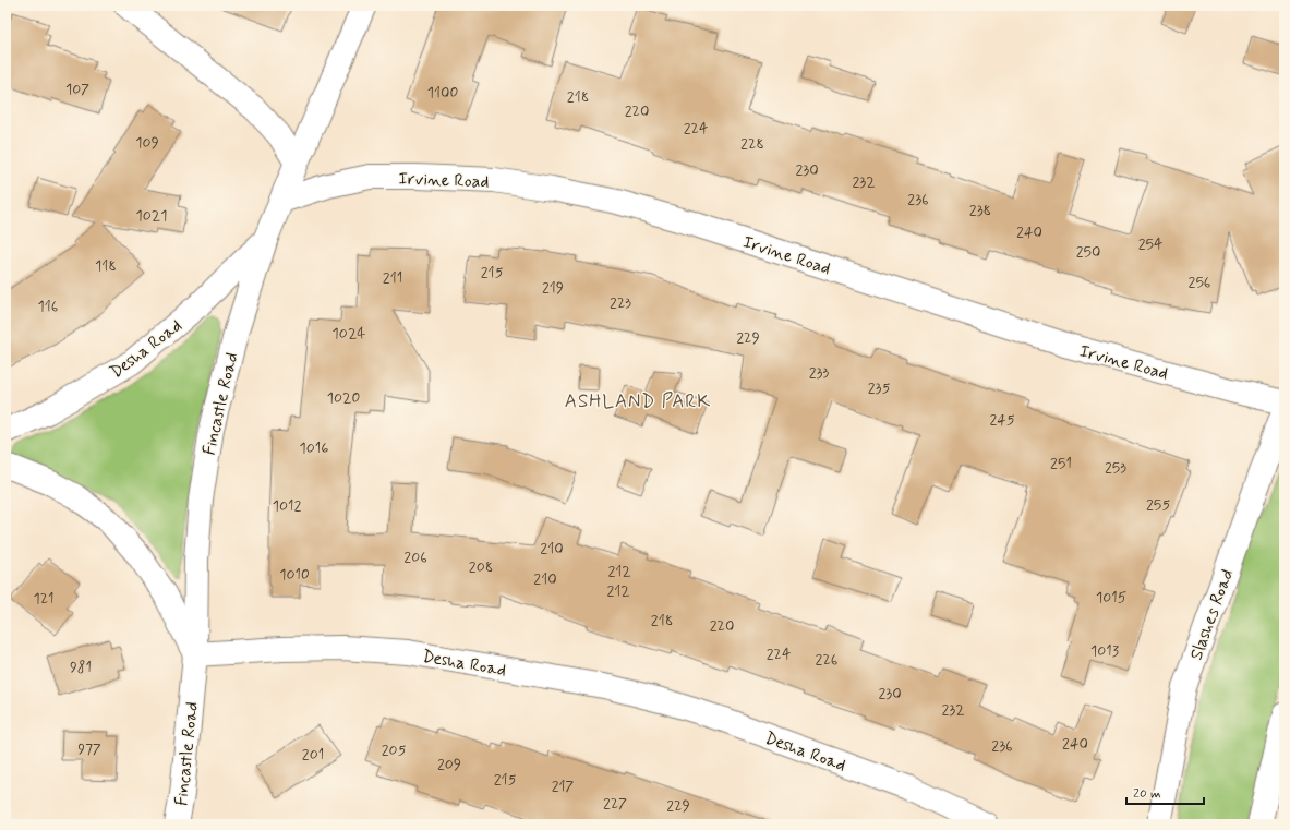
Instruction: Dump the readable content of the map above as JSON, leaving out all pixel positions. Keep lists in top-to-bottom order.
{
  "streets": {
    "street": [
      "Irvine Road",
      "Desha Road",
      "Fincastle Road",
      "Slashes Road"
    ]
  },
  "crossings": [
    ["Irvine Road", "Fincastle Road"],
    ["Desha Road", "Fincastle Road"]
  ],
  "districts": ["ASHLAND PARK"],
  "house_numbers": [
    "107",
    "1100",
    "218",
    "220",
    "224",
    "109",
    "228",
    "230",
    "232",
    "236",
    "238",
    "1021",
    "240",
    "254",
    "250",
    "118",
    "215",
    "211",
    "256",
    "219",
    "223",
    "116",
    "1024",
    "229",
    "233",
    "235",
    "1020",
    "245",
    "1016",
    "251",
    "253",
    "255",
    "1012",
    "210",
    "206",
    "208",
    "212",
    "1010",
    "210",
    "212",
    "1015",
    "121",
    "218",
    "220",
    "1013",
    "224",
    "226",
    "981",
    "230",
    "232",
    "240",
    "236",
    "977",
    "205",
    "201",
    "209",
    "215",
    "217",
    "227",
    "229"
  ],
  "scale_bar": "20 m"
}
